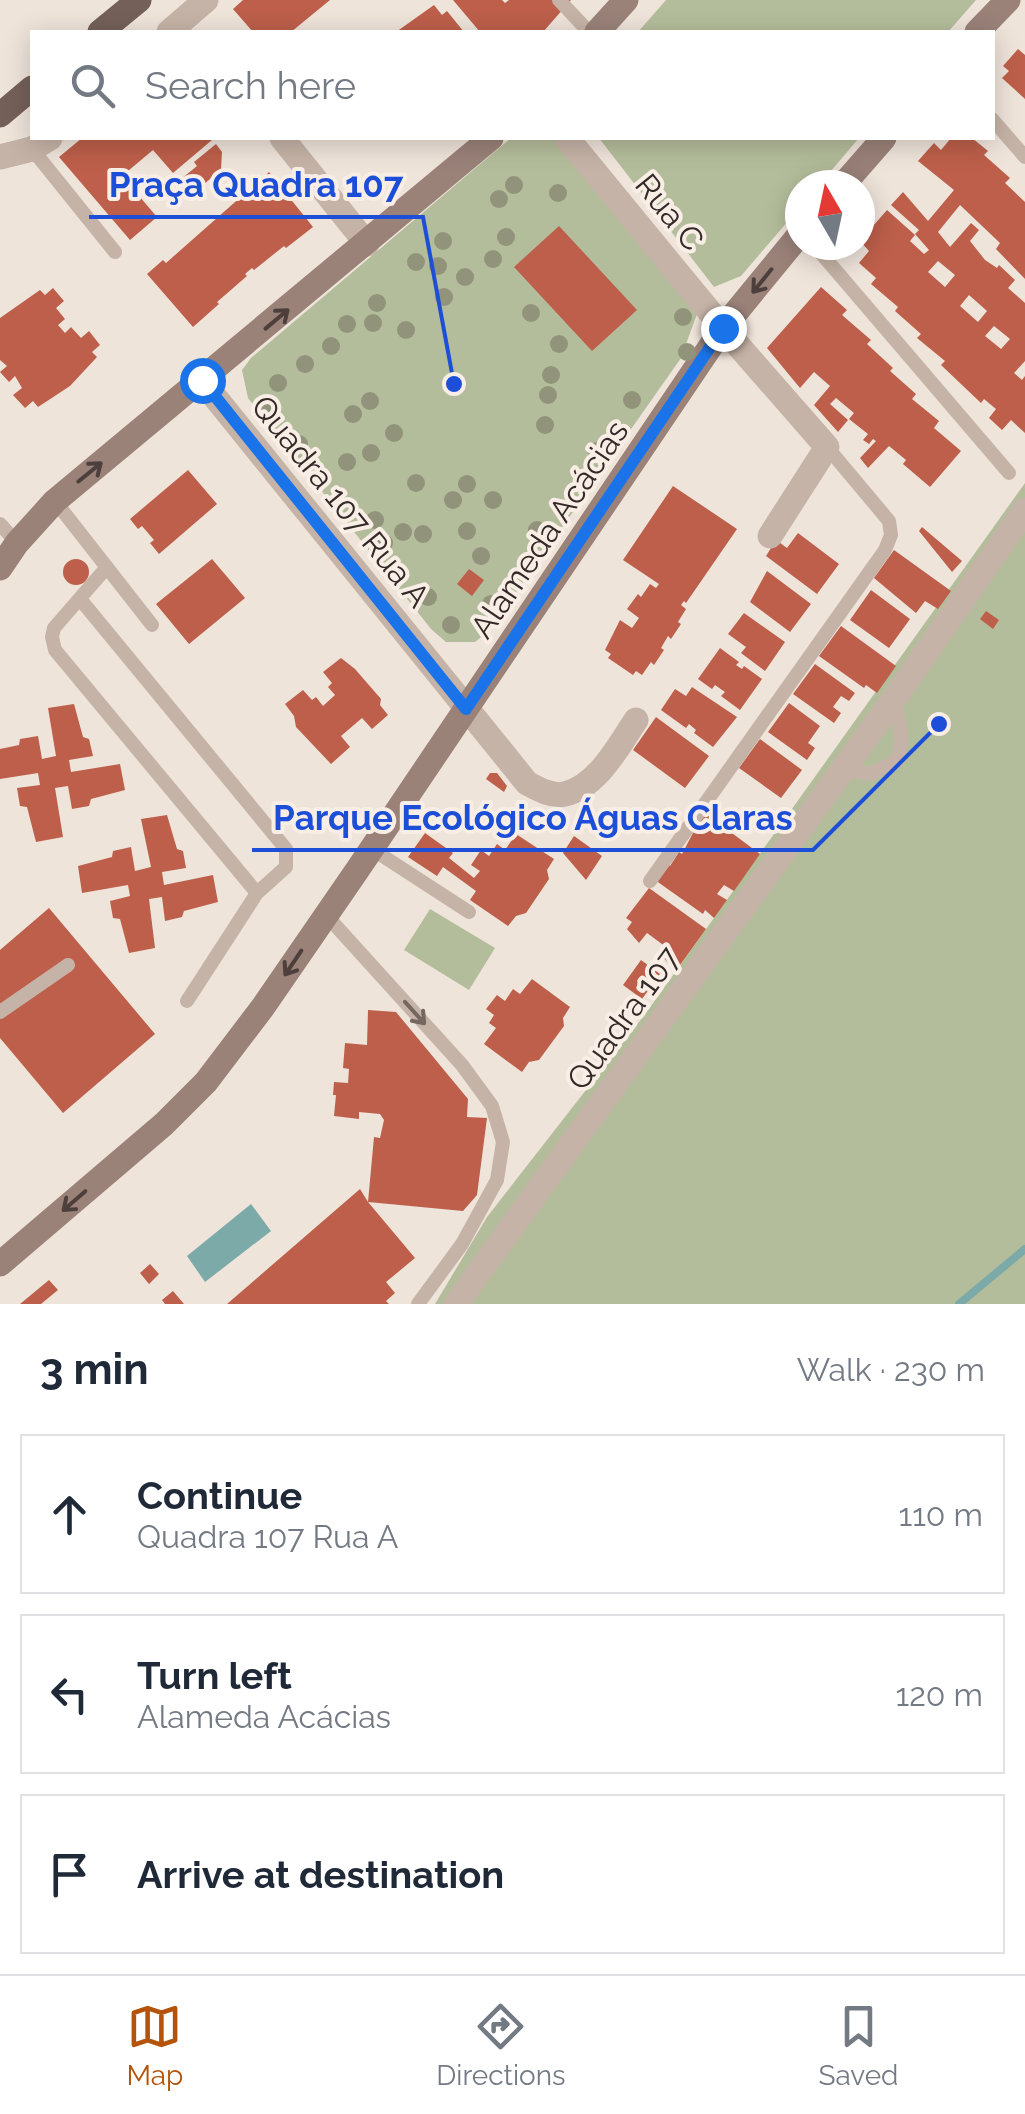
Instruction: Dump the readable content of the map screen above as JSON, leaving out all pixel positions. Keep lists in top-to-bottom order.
{
  "streets": {
    "street": [
      "Rua C",
      "Quadra 107 Rua A",
      "Alameda Acácias",
      "Quadra 107"
    ]
  },
  "crossings": [
    ["Rua C", "Alameda Acácias"],
    ["Quadra 107 Rua A", "Alameda Acácias"]
  ],
  "one_way": ["Alameda Acácias"],
  "places": ["Praça Quadra 107", "Parque Ecológico Águas Claras"],
  "north": "top",
  "page": {
    "search": "Search here",
    "heading": ["3 min", "Walk · 230 m"],
    "list": [
      ["Continue", "Quadra 107 Rua A", "110 m"],
      ["Turn left", "Alameda Acácias", "120 m"],
      "Arrive at destination"
    ],
    "nav": ["Map", "Directions", "Saved"]
  }
}
